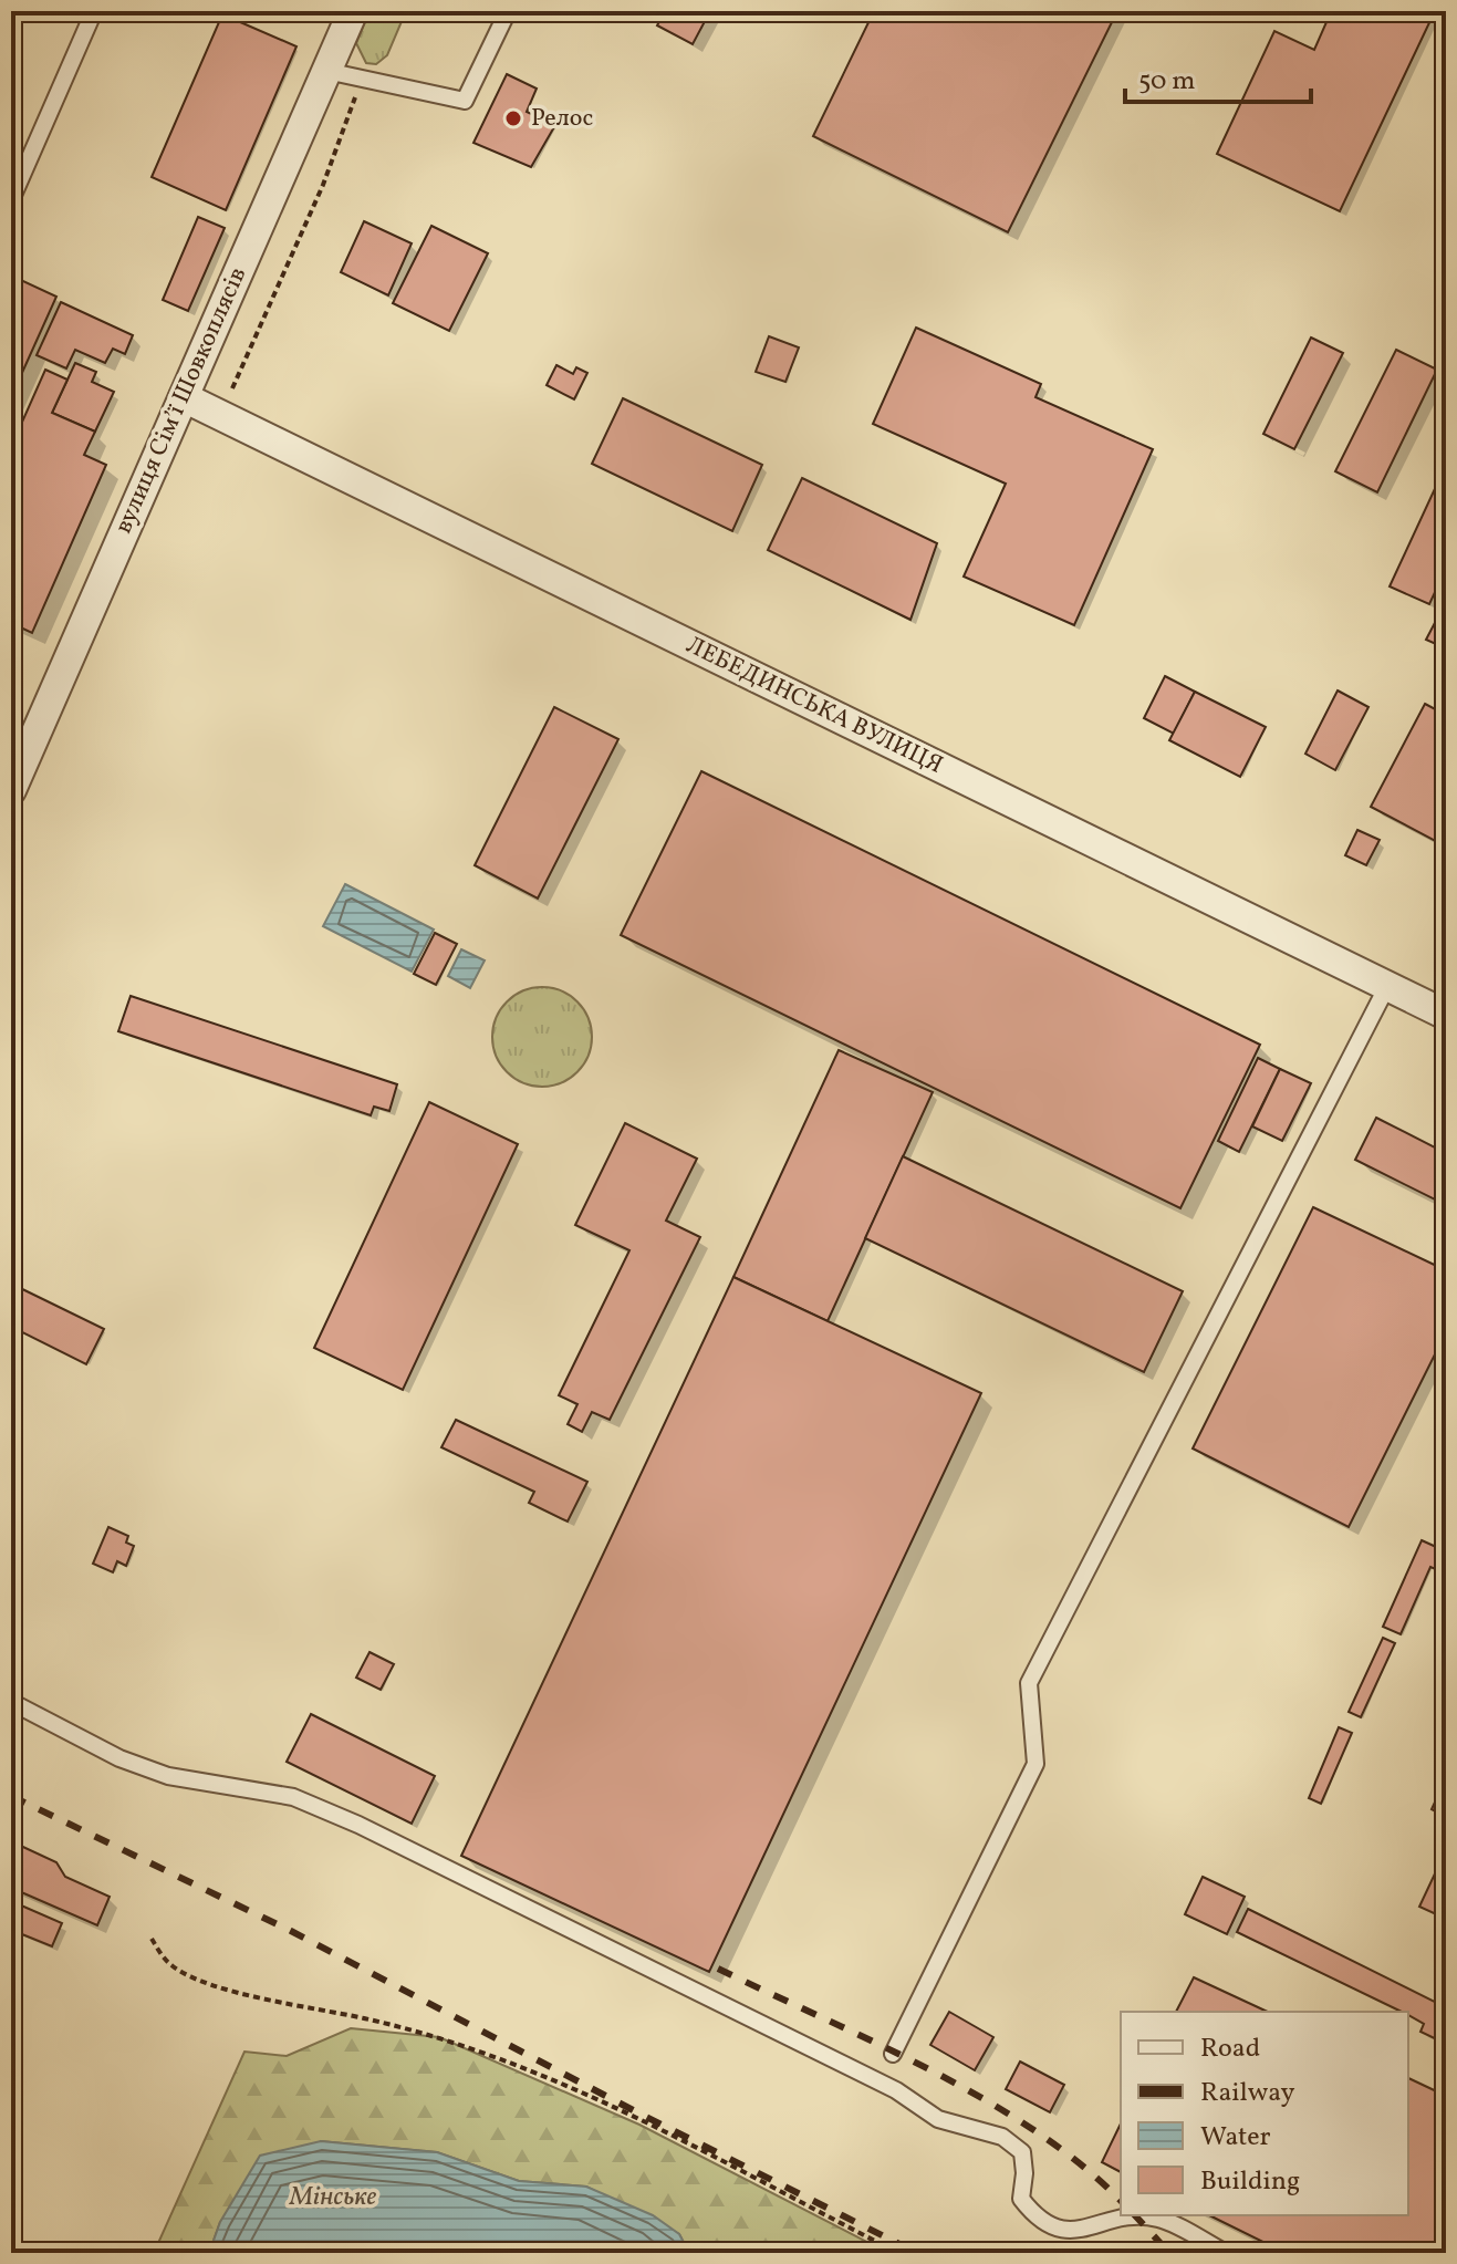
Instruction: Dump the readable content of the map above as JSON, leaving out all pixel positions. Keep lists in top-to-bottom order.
{
  "streets": {
    "street": ["вулиця Сімʼї Шовкоплясів", "ЛЕБЕДИНСЬКА ВУЛИЦЯ"]
  },
  "crossings": [
    ["вулиця Сімʼї Шовкоплясів", "ЛЕБЕДИНСЬКА ВУЛИЦЯ"]
  ],
  "water": ["Мінське"],
  "places": ["Релос"],
  "legend": [
    "Road",
    "Railway",
    "Water",
    "Building"
  ],
  "scale_bar": "50 m"
}
